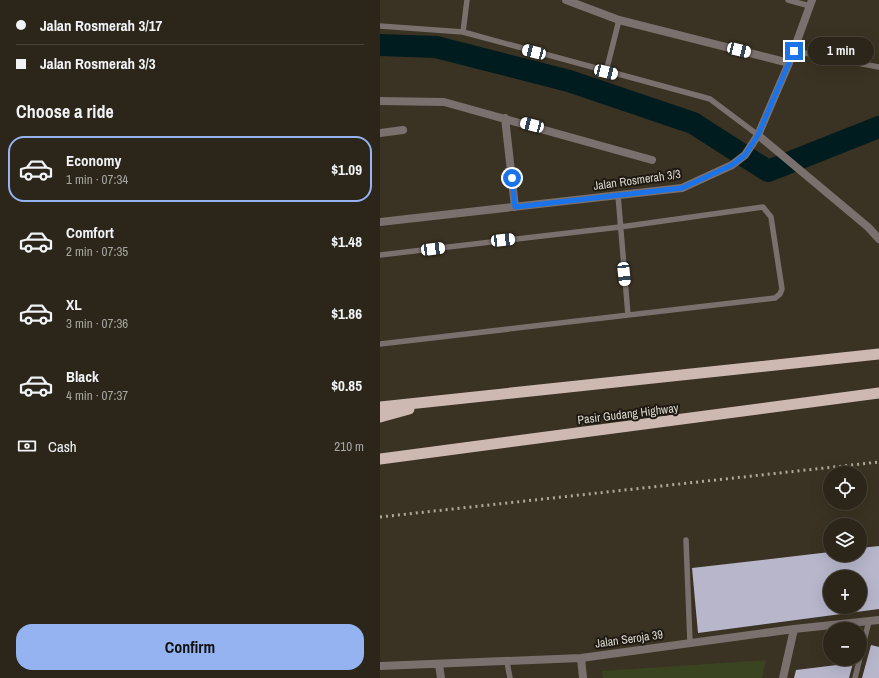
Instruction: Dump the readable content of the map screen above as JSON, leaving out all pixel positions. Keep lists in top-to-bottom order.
{
  "streets": {
    "highway": ["Pasir Gudang Highway"],
    "street": ["Jalan Rosmerah 3/3", "Jalan Seroja 39"]
  },
  "page": {
    "banner": ["Jalan Rosmerah 3/17", "Jalan Rosmerah 3/3"],
    "bubble": "1 min",
    "heading": "Choose a ride",
    "list": [
      {
        "name": "Economy",
        "note": "1 min · 07:34",
        "value": "$1.09"
      },
      {
        "name": "Comfort",
        "note": "2 min · 07:35",
        "value": "$1.48"
      },
      {
        "name": "XL",
        "note": "3 min · 07:36",
        "value": "$1.86"
      },
      {
        "name": "Black",
        "note": "4 min · 07:37",
        "value": "$0.85"
      }
    ],
    "pay": ["Cash", "210 m"],
    "map_buttons": ["+", "−"],
    "buttons": "Confirm"
  }
}
